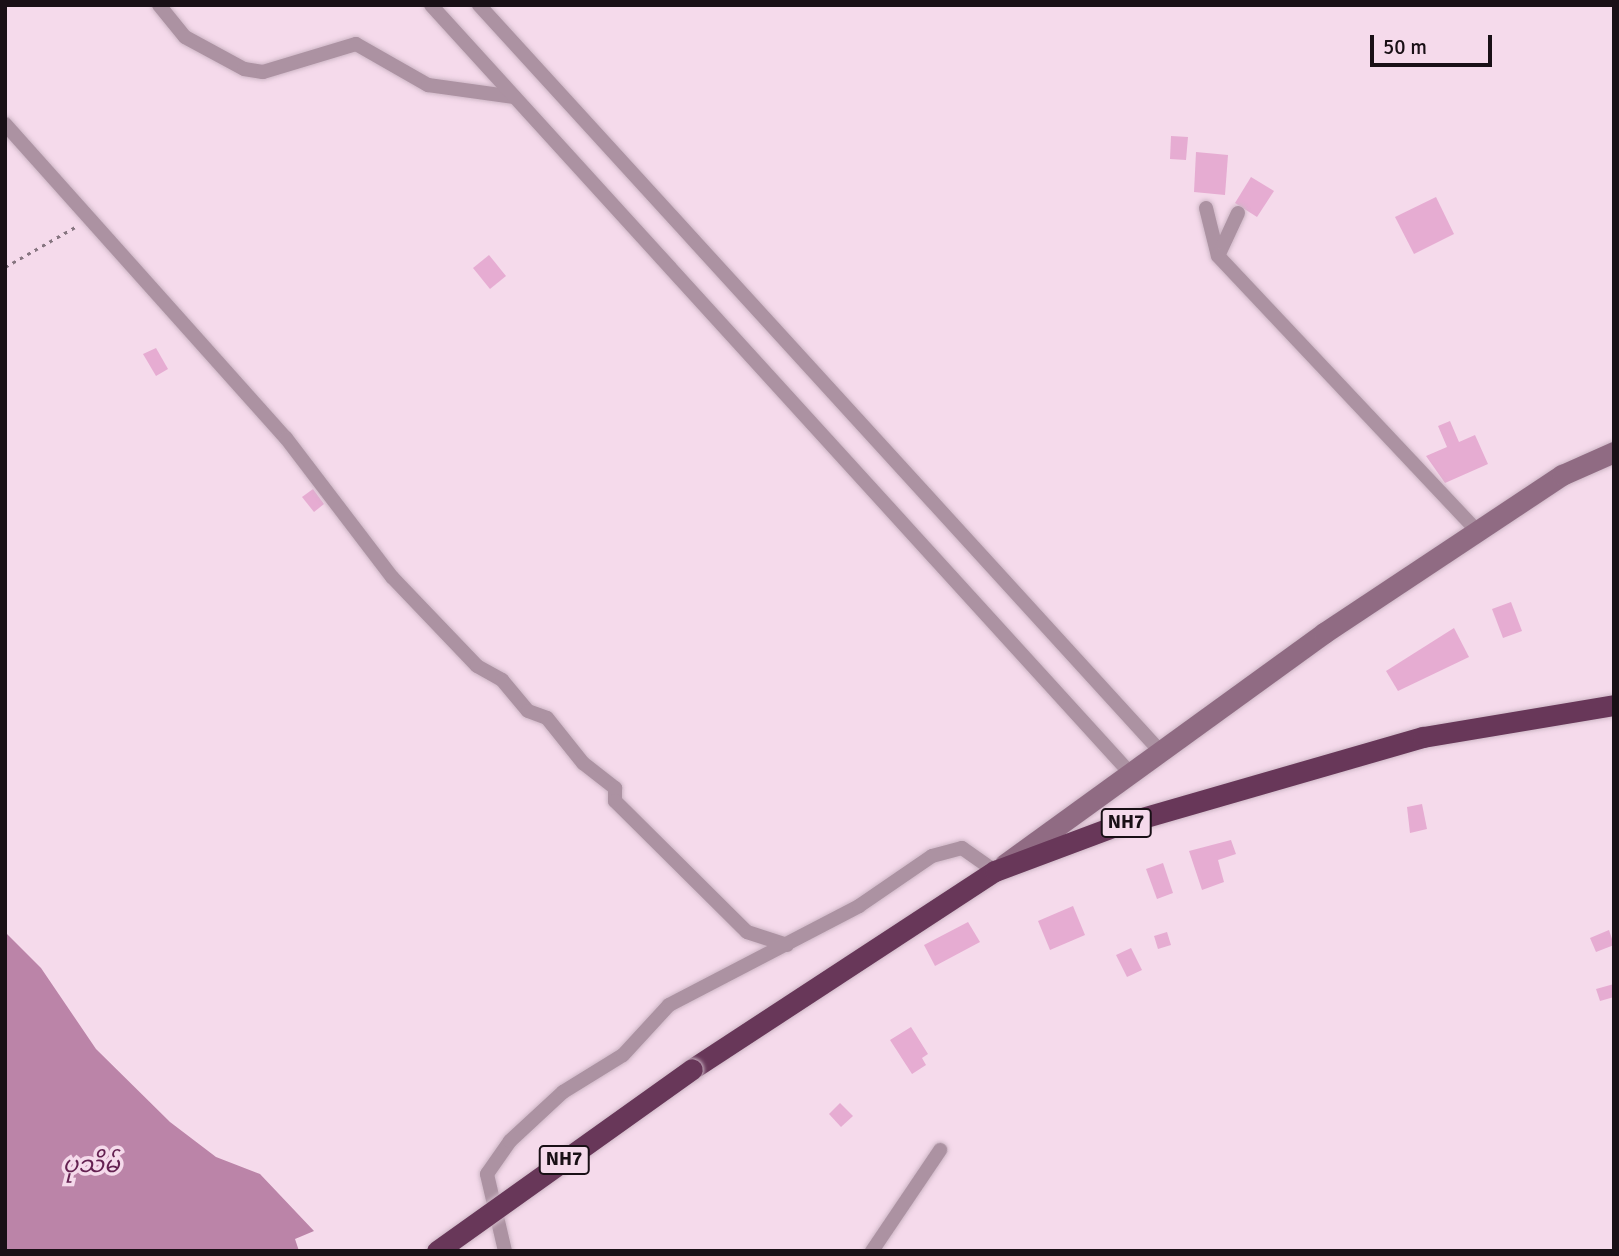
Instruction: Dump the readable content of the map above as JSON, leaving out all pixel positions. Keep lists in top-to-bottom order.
{
  "streets": {
    "highway": ["NH7"]
  },
  "water": ["ပုသိမ်"],
  "scale_bar": "50 m"
}
